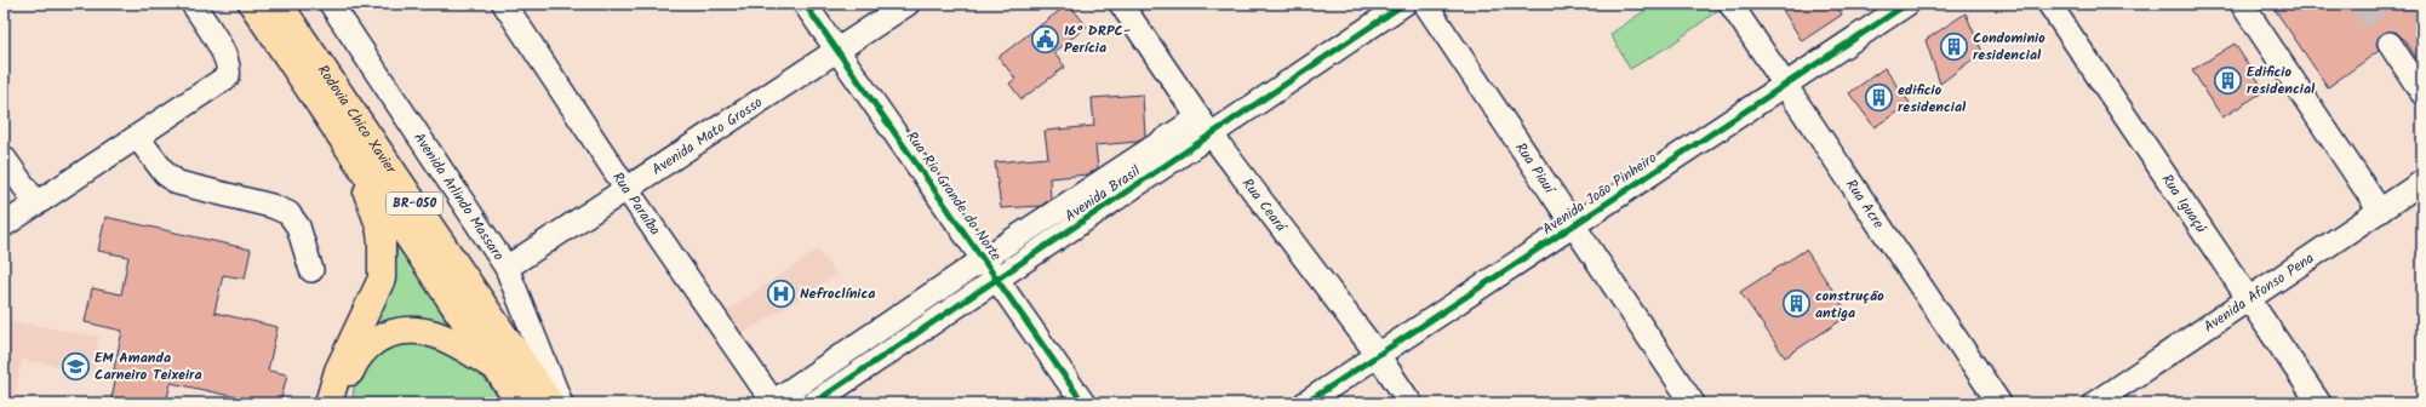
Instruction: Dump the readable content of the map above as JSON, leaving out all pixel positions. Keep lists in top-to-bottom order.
{
  "streets": {
    "highway": ["Rodovia Chico Xavier", "BR-050"],
    "street": [
      "Avenida Mato Grosso",
      "Rua Piauí",
      "Avenida Brasil",
      "Avenida João Pinheiro",
      "Avenida Arlindo Massaro",
      "Rua Rio Grande do Norte",
      "Rua Paraíba",
      "Rua Acre",
      "Rua Iguaçú",
      "Rua Ceará",
      "Avenida Afonso Pena"
    ]
  },
  "crossings": [
    ["Avenida Mato Grosso", "Avenida Arlindo Massaro"],
    ["Avenida Mato Grosso", "Rua Rio Grande do Norte"],
    ["Avenida Mato Grosso", "Rua Paraíba"],
    ["Rua Piauí", "Avenida João Pinheiro"],
    ["Avenida Brasil", "Rua Rio Grande do Norte"],
    ["Avenida Brasil", "Rua Paraíba"],
    ["Avenida Brasil", "Rua Ceará"],
    ["Avenida João Pinheiro", "Rua Acre"],
    ["Avenida João Pinheiro", "Rua Ceará"],
    ["Rua Iguaçú", "Avenida Afonso Pena"]
  ],
  "places": {
    "public building": ["16° DRPC- Perícia"],
    "building": [
      "Condominio residencial",
      "Edificio residencial",
      "edificio residencial",
      "construção antiga"
    ],
    "hospital": ["Nefroclínica"],
    "school or university": ["EM Amanda Carneiro Teixeira"]
  }
}
